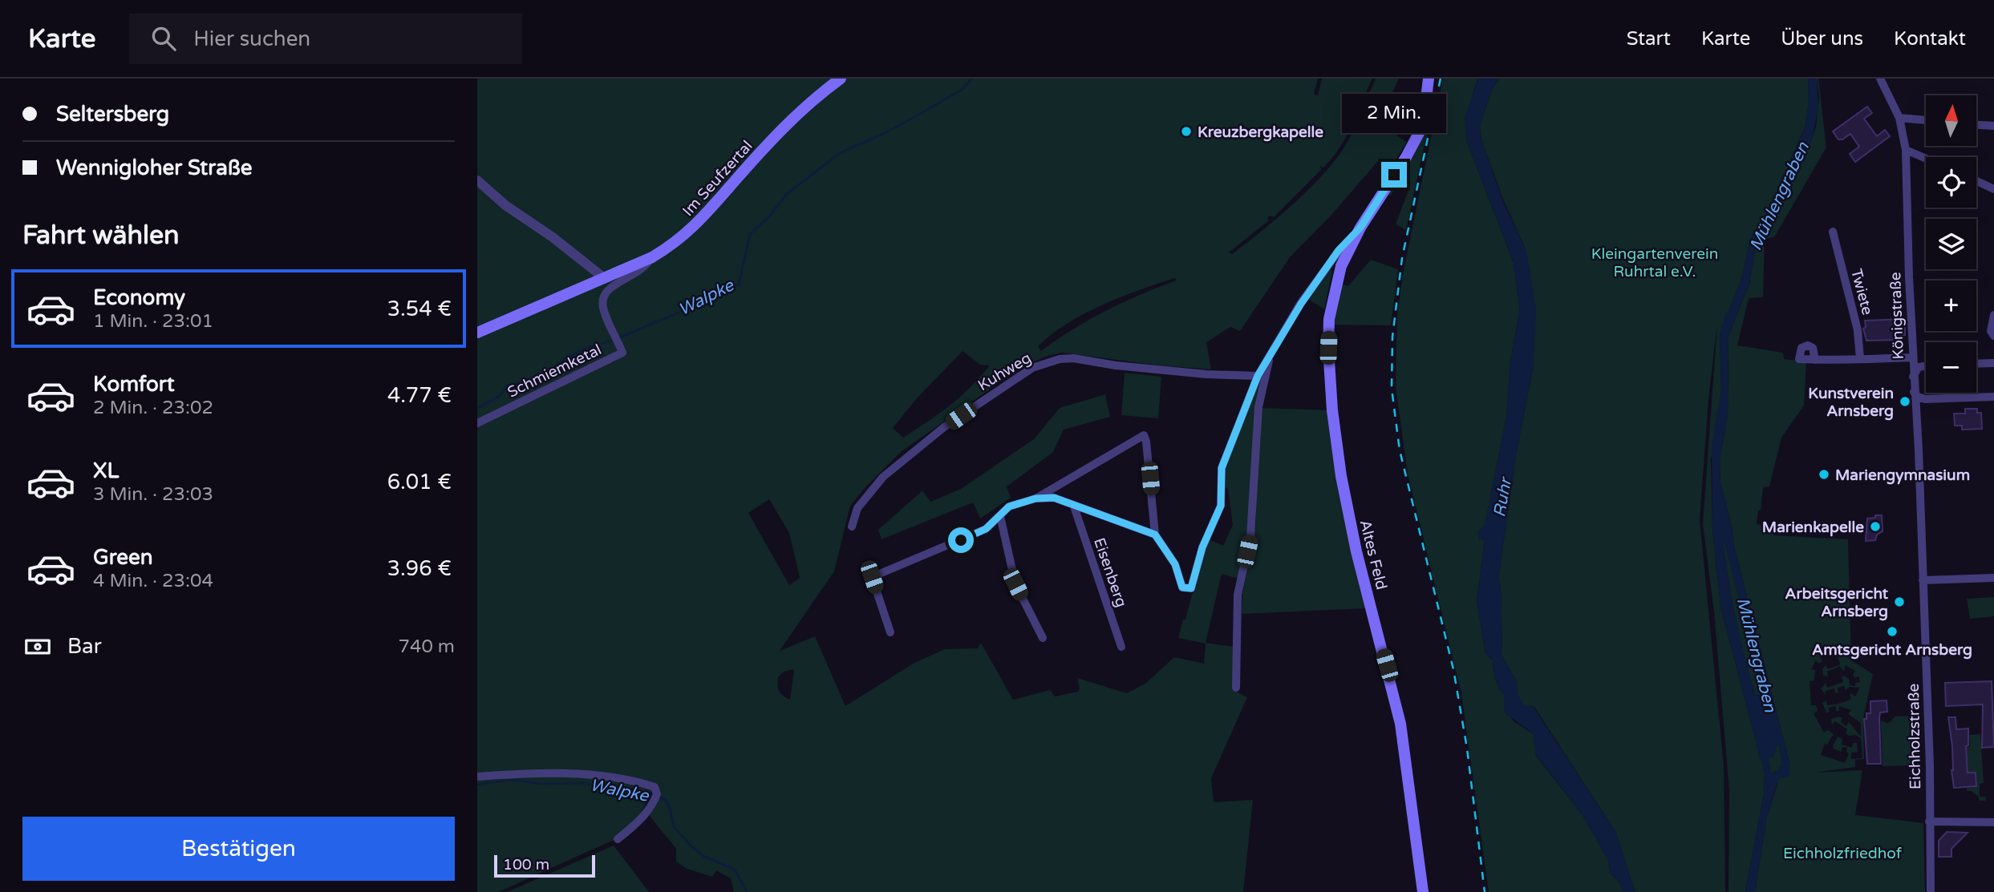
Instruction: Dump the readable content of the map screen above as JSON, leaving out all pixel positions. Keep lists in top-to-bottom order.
{
  "streets": {
    "main road": ["Im Seufzertal", "Altes Feld"],
    "street": [
      "Twiete",
      "Königstraße",
      "Schmiemketal",
      "Kuhweg",
      "Eisenberg",
      "Eichholzstraße"
    ]
  },
  "crossings": [
    ["Im Seufzertal", "Schmiemketal"],
    ["Königstraße", "Eichholzstraße"]
  ],
  "water": ["Mühlengraben", "Walpke", "Ruhr"],
  "parks": ["Kleingartenverein Ruhrtal e.V.", "Eichholzfriedhof"],
  "places": [
    "Kreuzbergkapelle",
    "Kunstverein Arnsberg",
    "Mariengymnasium",
    "Marienkapelle",
    "Arbeitsgericht Arnsberg",
    "Amtsgericht Arnsberg"
  ],
  "scale_bar": "100 m",
  "north": "top",
  "page": {
    "header": "Karte",
    "search": "Hier suchen",
    "nav": [
      "Start",
      "Karte",
      "Über uns",
      "Kontakt"
    ],
    "banner": ["Seltersberg", "Wennigloher Straße"],
    "bubble": "2 Min.",
    "map_buttons": ["+", "−"],
    "heading": "Fahrt wählen",
    "list": [
      {
        "name": "Economy",
        "note": "1 Min. · 23:01",
        "value": "3.54 €"
      },
      {
        "name": "Komfort",
        "note": "2 Min. · 23:02",
        "value": "4.77 €"
      },
      {
        "name": "XL",
        "note": "3 Min. · 23:03",
        "value": "6.01 €"
      },
      {
        "name": "Green",
        "note": "4 Min. · 23:04",
        "value": "3.96 €"
      }
    ],
    "pay": ["Bar", "740 m"],
    "buttons": "Bestätigen",
    "scale": "100 m"
  }
}
